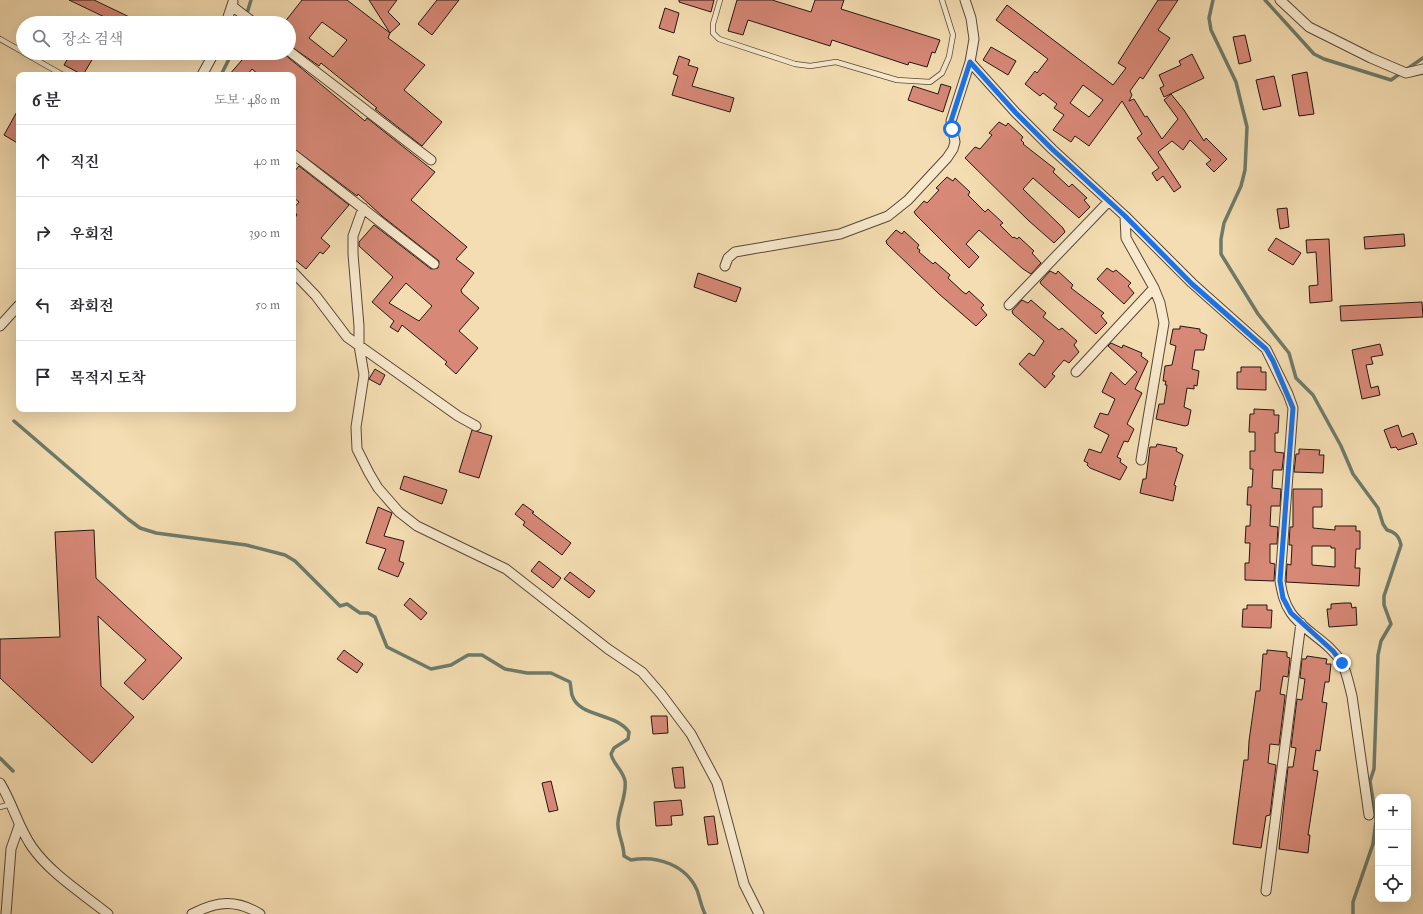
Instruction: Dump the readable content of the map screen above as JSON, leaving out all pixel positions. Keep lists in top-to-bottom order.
{
  "page": {
    "search": "장소 검색",
    "heading": ["6 분", "도보 · 480 m"],
    "list": [
      ["직진", "40 m"],
      ["우회전", "390 m"],
      ["좌회전", "50 m"],
      "목적지 도착"
    ],
    "map_buttons": ["+", "−"]
  }
}
